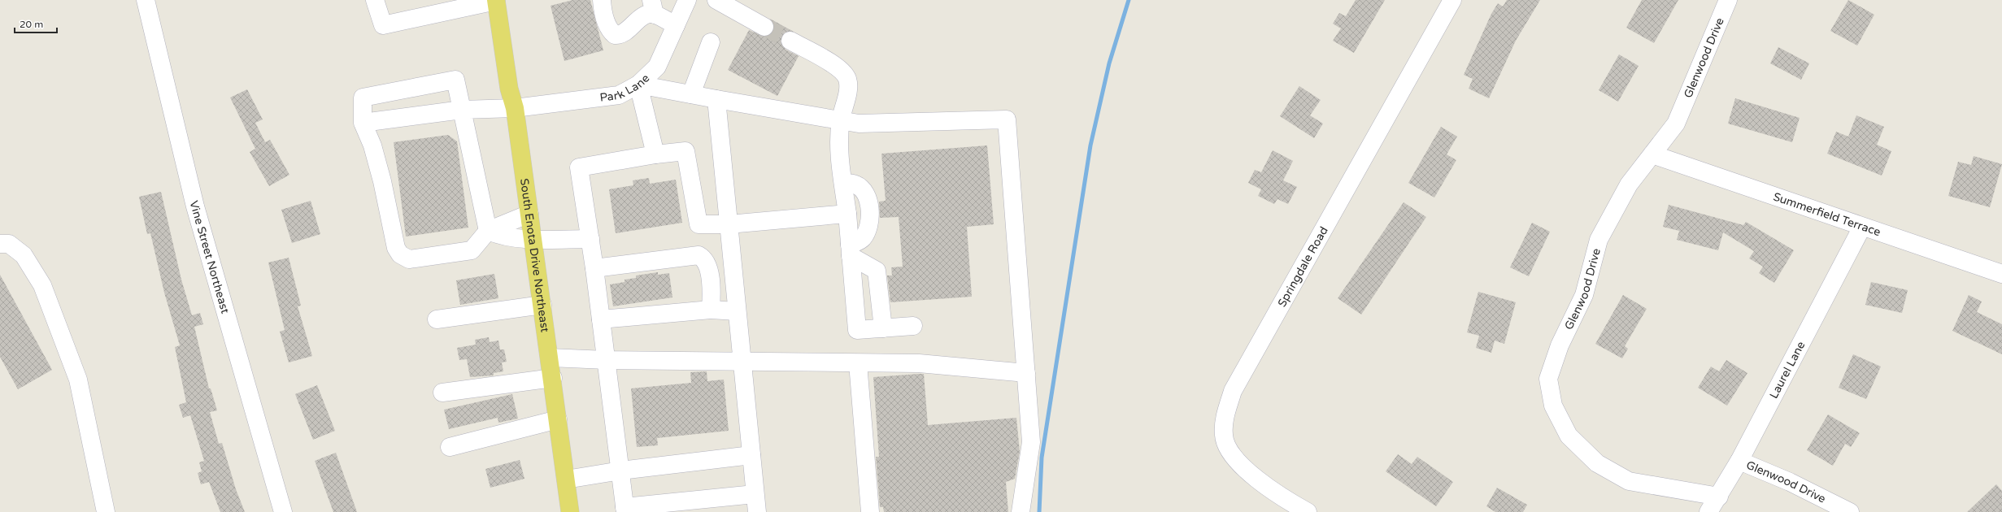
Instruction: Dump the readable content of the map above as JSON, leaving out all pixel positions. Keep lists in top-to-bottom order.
{
  "streets": {
    "main road": ["South Enota Drive Northeast"],
    "street": [
      "Glenwood Drive",
      "Park Lane",
      "Summerfield Terrace",
      "Vine Street Northeast",
      "Springdale Road",
      "Laurel Lane"
    ]
  },
  "crossings": [
    ["Glenwood Drive", "Summerfield Terrace"],
    ["Glenwood Drive", "Laurel Lane"],
    ["Park Lane", "South Enota Drive Northeast"],
    ["Summerfield Terrace", "Laurel Lane"]
  ],
  "scale_bar": "20 m"
}
